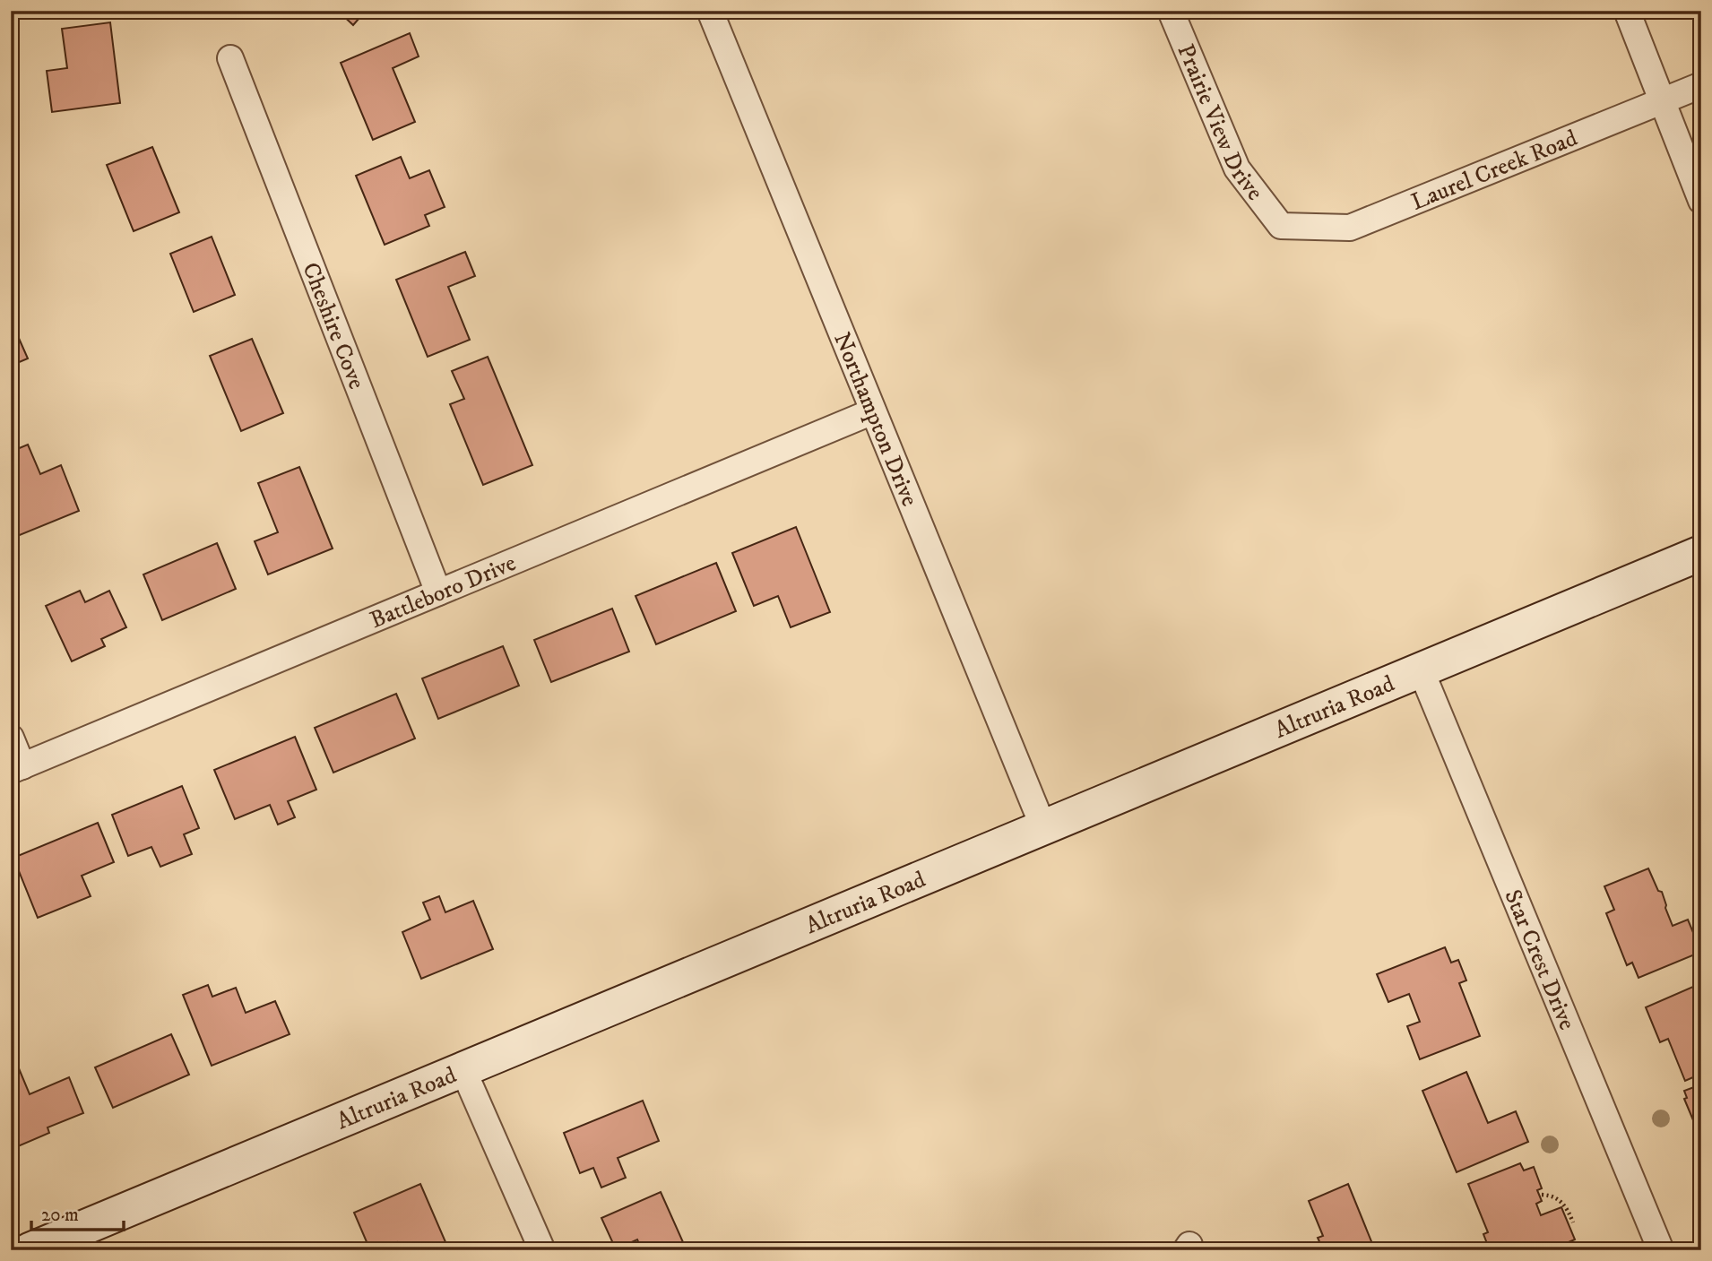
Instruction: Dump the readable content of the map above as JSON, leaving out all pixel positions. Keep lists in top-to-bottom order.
{
  "streets": {
    "street": [
      "Prairie View Drive",
      "Laurel Creek Road",
      "Cheshire Cove",
      "Northampton Drive",
      "Battleboro Drive",
      "Altruria Road",
      "Star Crest Drive"
    ]
  },
  "crossings": [
    ["Prairie View Drive", "Laurel Creek Road"],
    ["Cheshire Cove", "Battleboro Drive"],
    ["Northampton Drive", "Battleboro Drive"],
    ["Northampton Drive", "Altruria Road"],
    ["Altruria Road", "Star Crest Drive"]
  ],
  "scale_bar": "20 m"
}
